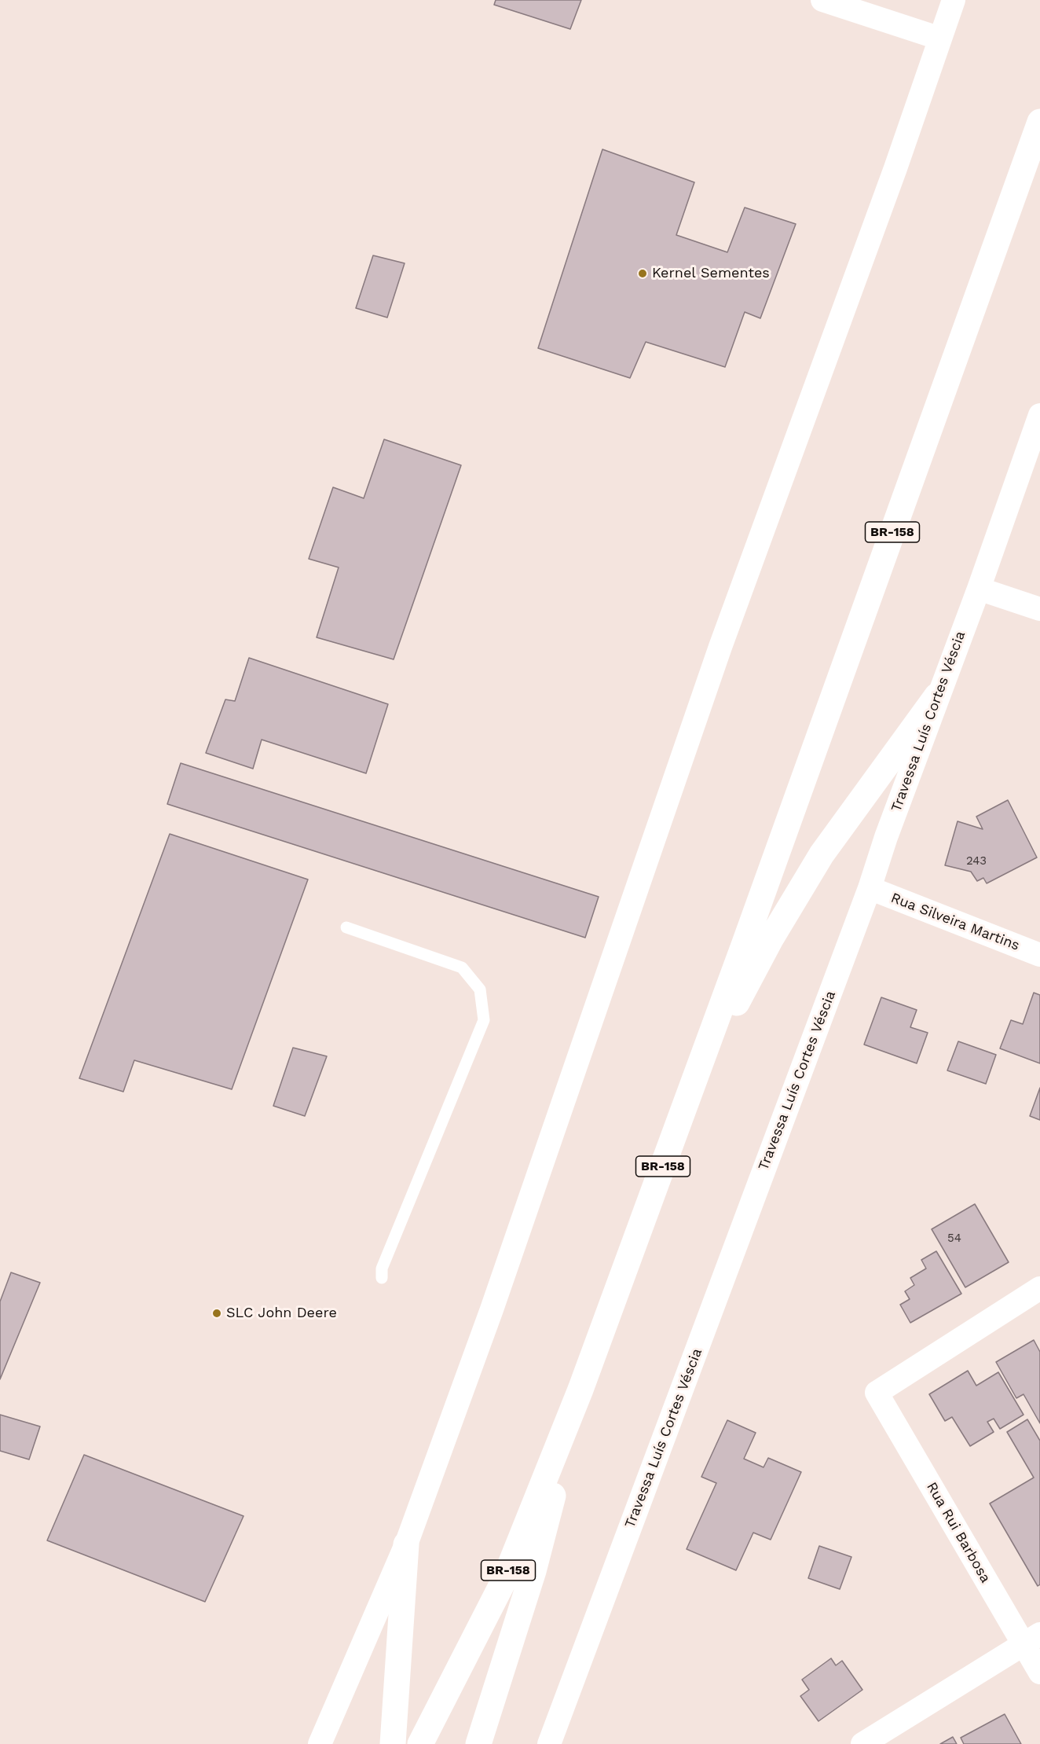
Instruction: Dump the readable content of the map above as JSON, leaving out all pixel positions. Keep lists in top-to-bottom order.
{
  "streets": {
    "highway": ["BR-158"],
    "street": ["Travessa Luís Cortes Véscia", "Rua Silveira Martins", "Rua Rui Barbosa"]
  },
  "crossings": [
    ["Travessa Luís Cortes Véscia", "Rua Silveira Martins"]
  ],
  "places": ["Kernel Sementes", "SLC John Deere"],
  "house_numbers": ["243", "54"]
}
